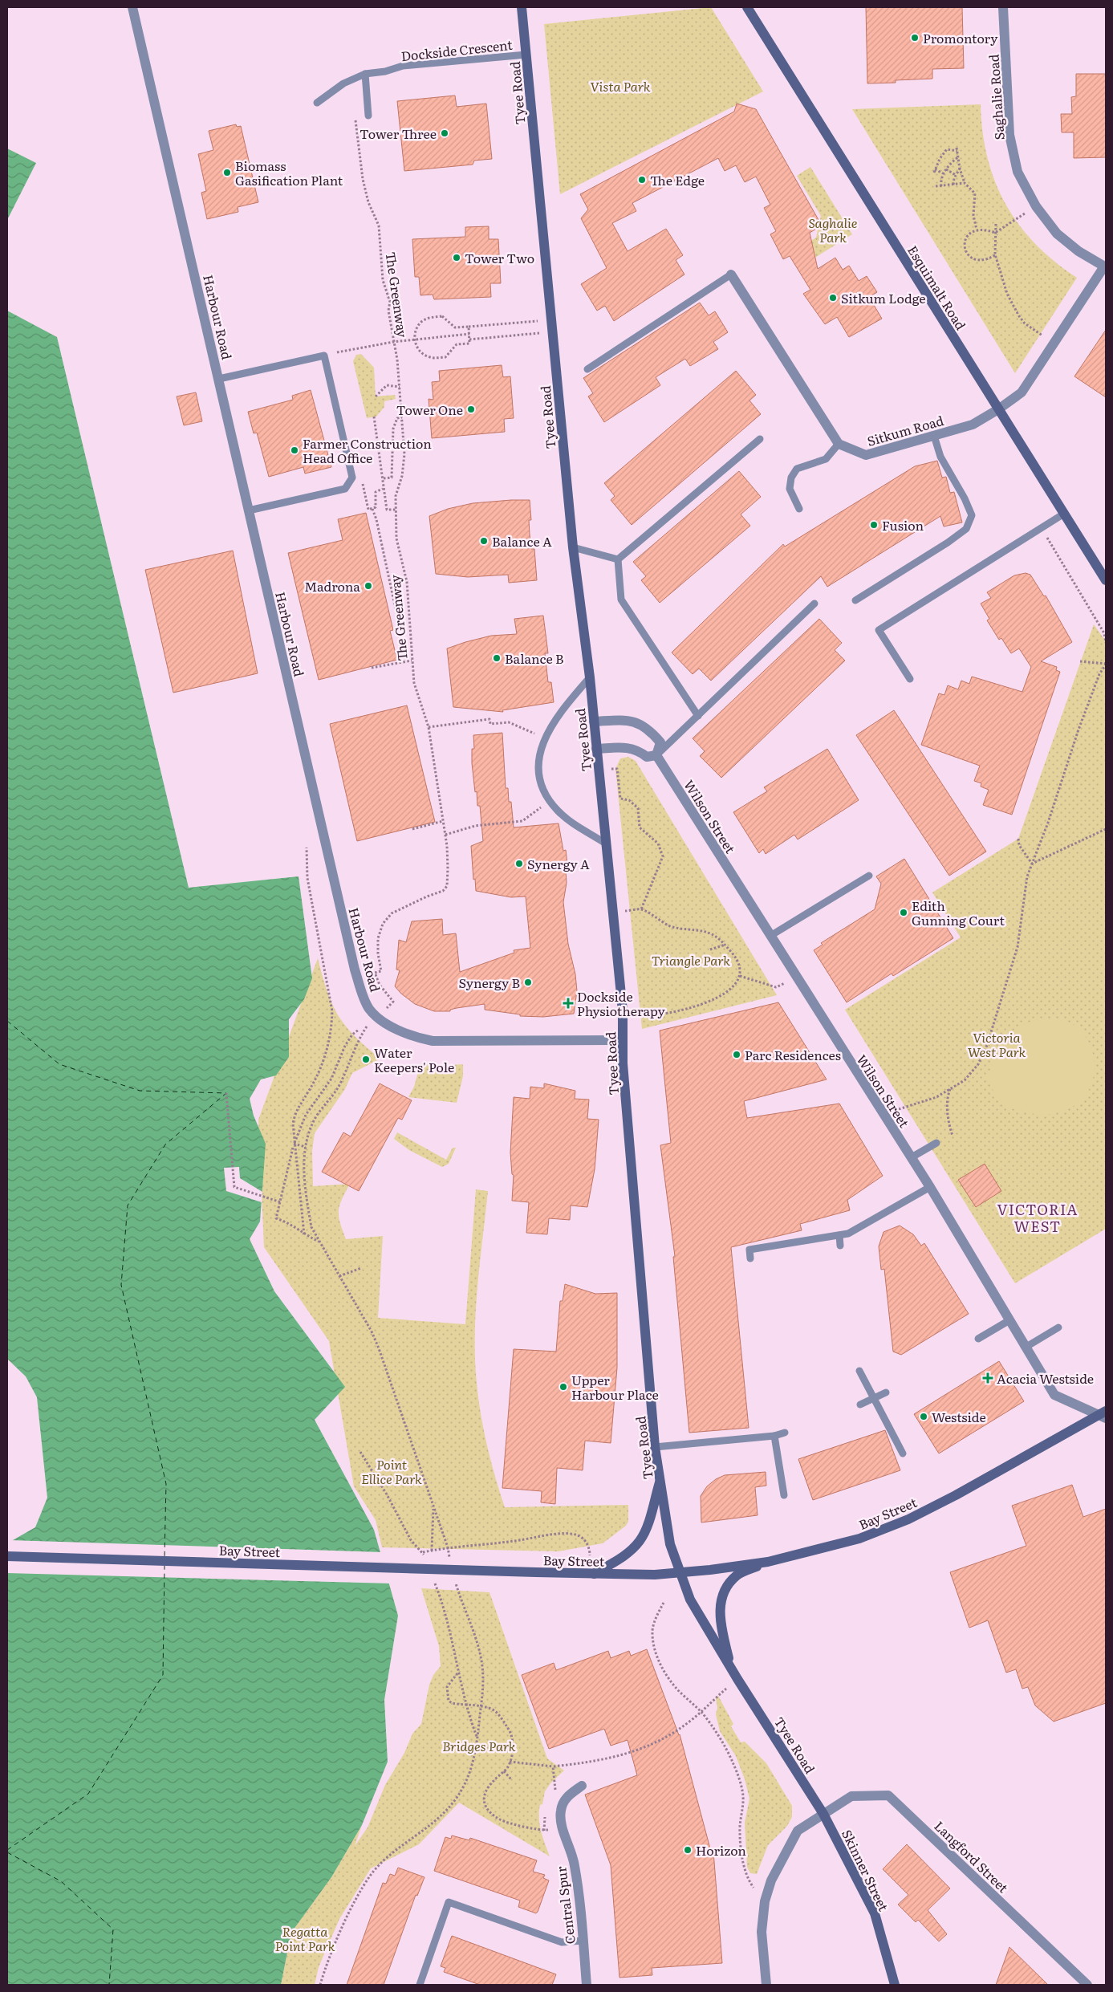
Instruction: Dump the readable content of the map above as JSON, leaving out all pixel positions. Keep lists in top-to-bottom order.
{
  "streets": {
    "main road": [
      "Tyee Road",
      "Esquimalt Road",
      "Bay Street",
      "Skinner Street"
    ],
    "street": [
      "Saghalie Road",
      "Harbour Road",
      "Sitkum Road",
      "Wilson Street",
      "Langford Street",
      "Central Spur"
    ],
    "lane": ["Dockside Crescent"],
    "path": ["The Greenway"]
  },
  "crossings": [
    ["Dockside Crescent", "Tyee Road"],
    ["Tyee Road", "Harbour Road"],
    ["Tyee Road", "Wilson Street"],
    ["Tyee Road", "Bay Street"],
    ["Tyee Road", "Langford Street"],
    ["Tyee Road", "Skinner Street"],
    ["Saghalie Road", "Sitkum Road"],
    ["Esquimalt Road", "Sitkum Road"],
    ["Wilson Street", "Bay Street"],
    ["Langford Street", "Skinner Street"]
  ],
  "districts": ["VICTORIA WEST"],
  "parks": [
    "Vista Park",
    "Saghalie Park",
    "Triangle Park",
    "Victoria West Park",
    "Point Ellice Park",
    "Bridges Park",
    "Regatta Point Park"
  ],
  "places": {
    "other": [
      "Promontory",
      "Tower Three",
      "Biomass Gasification Plant",
      "The Edge",
      "Tower Two",
      "Sitkum Lodge",
      "Tower One",
      "Farmer Construction Head Office",
      "Fusion",
      "Balance A",
      "Madrona",
      "Balance B",
      "Synergy A",
      "Edith Gunning Court",
      "Synergy B",
      "Parc Residences",
      "Water Keepers' Pole",
      "Upper Harbour Place",
      "Westside",
      "Horizon"
    ],
    "health": ["Dockside Physiotherapy", "Acacia Westside"]
  }
}
